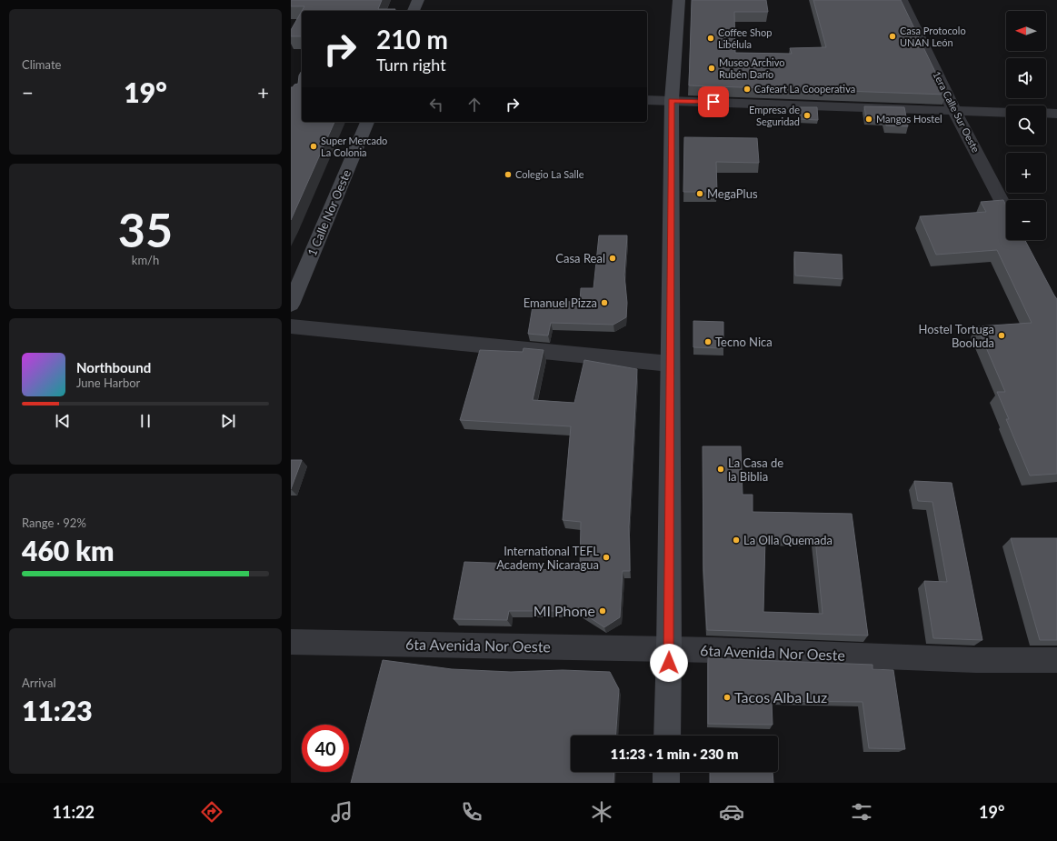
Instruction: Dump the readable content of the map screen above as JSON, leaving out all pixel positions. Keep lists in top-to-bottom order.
{
  "streets": {
    "street": ["1era Calle Sur Oeste", "1 Calle Nor Oeste", "6ta Avenida Nor Oeste"]
  },
  "places": [
    "Casa Protocolo UNAN León",
    "Coffee Shop Libélula",
    "Museo Archivo Rubén Darío",
    "Cafeart La Cooperativa",
    "Empresa de Seguridad",
    "Mangos Hostel",
    "Super Mercado La Colonia",
    "Colegio La Salle",
    "MegaPlus",
    "Casa Real",
    "Emanuel Pizza",
    "Hostel Tortuga Booluda",
    "Tecno Nica",
    "La Casa de la Biblia",
    "La Olla Quemada",
    "International TEFL Academy Nicaragua",
    "MI Phone",
    "Tacos Alba Luz"
  ],
  "north": "left",
  "page": {
    "tile": [
      "Climate",
      ["35", "km/h"],
      ["Range · 92%", "460 km"],
      ["Arrival", "11:23"]
    ],
    "map_buttons": ["+", "−"],
    "turn": ["210 m", "Turn right"],
    "heat": ["−", "19°", "+"],
    "song": ["Northbound", "June Harbor"],
    "limit": "40",
    "trip": "11:23 · 1 min · 230 m",
    "tabs": ["11:22", "19°"]
  }
}
